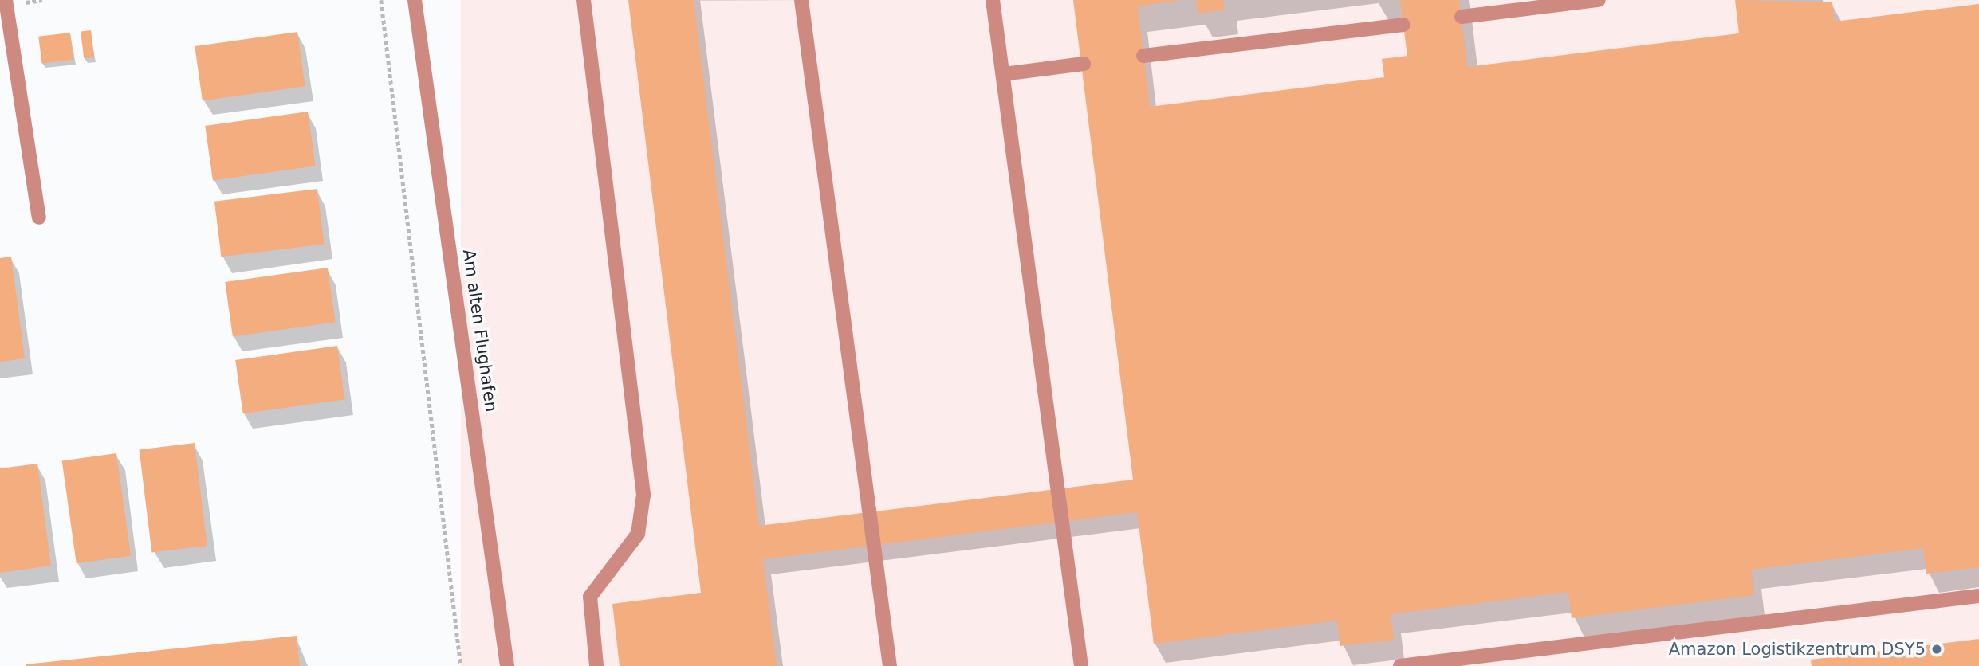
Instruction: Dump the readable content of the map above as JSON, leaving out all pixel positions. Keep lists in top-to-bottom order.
{
  "streets": {
    "street": ["Am alten Flughafen"]
  },
  "places": ["Amazon Logistikzentrum DSY5"]
}
